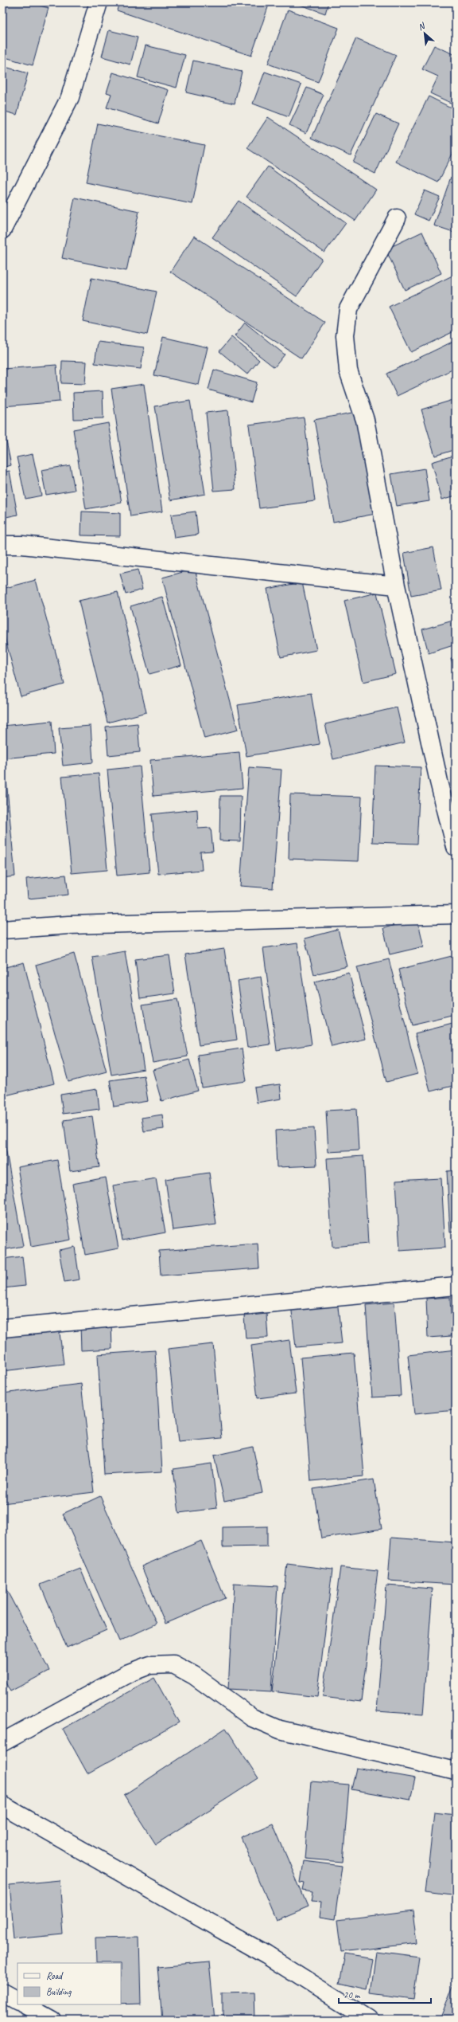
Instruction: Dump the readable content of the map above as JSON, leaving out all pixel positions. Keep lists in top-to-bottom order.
{
  "legend": ["Road", "Building"],
  "scale_bar": "20 m",
  "north": "top left"
}
